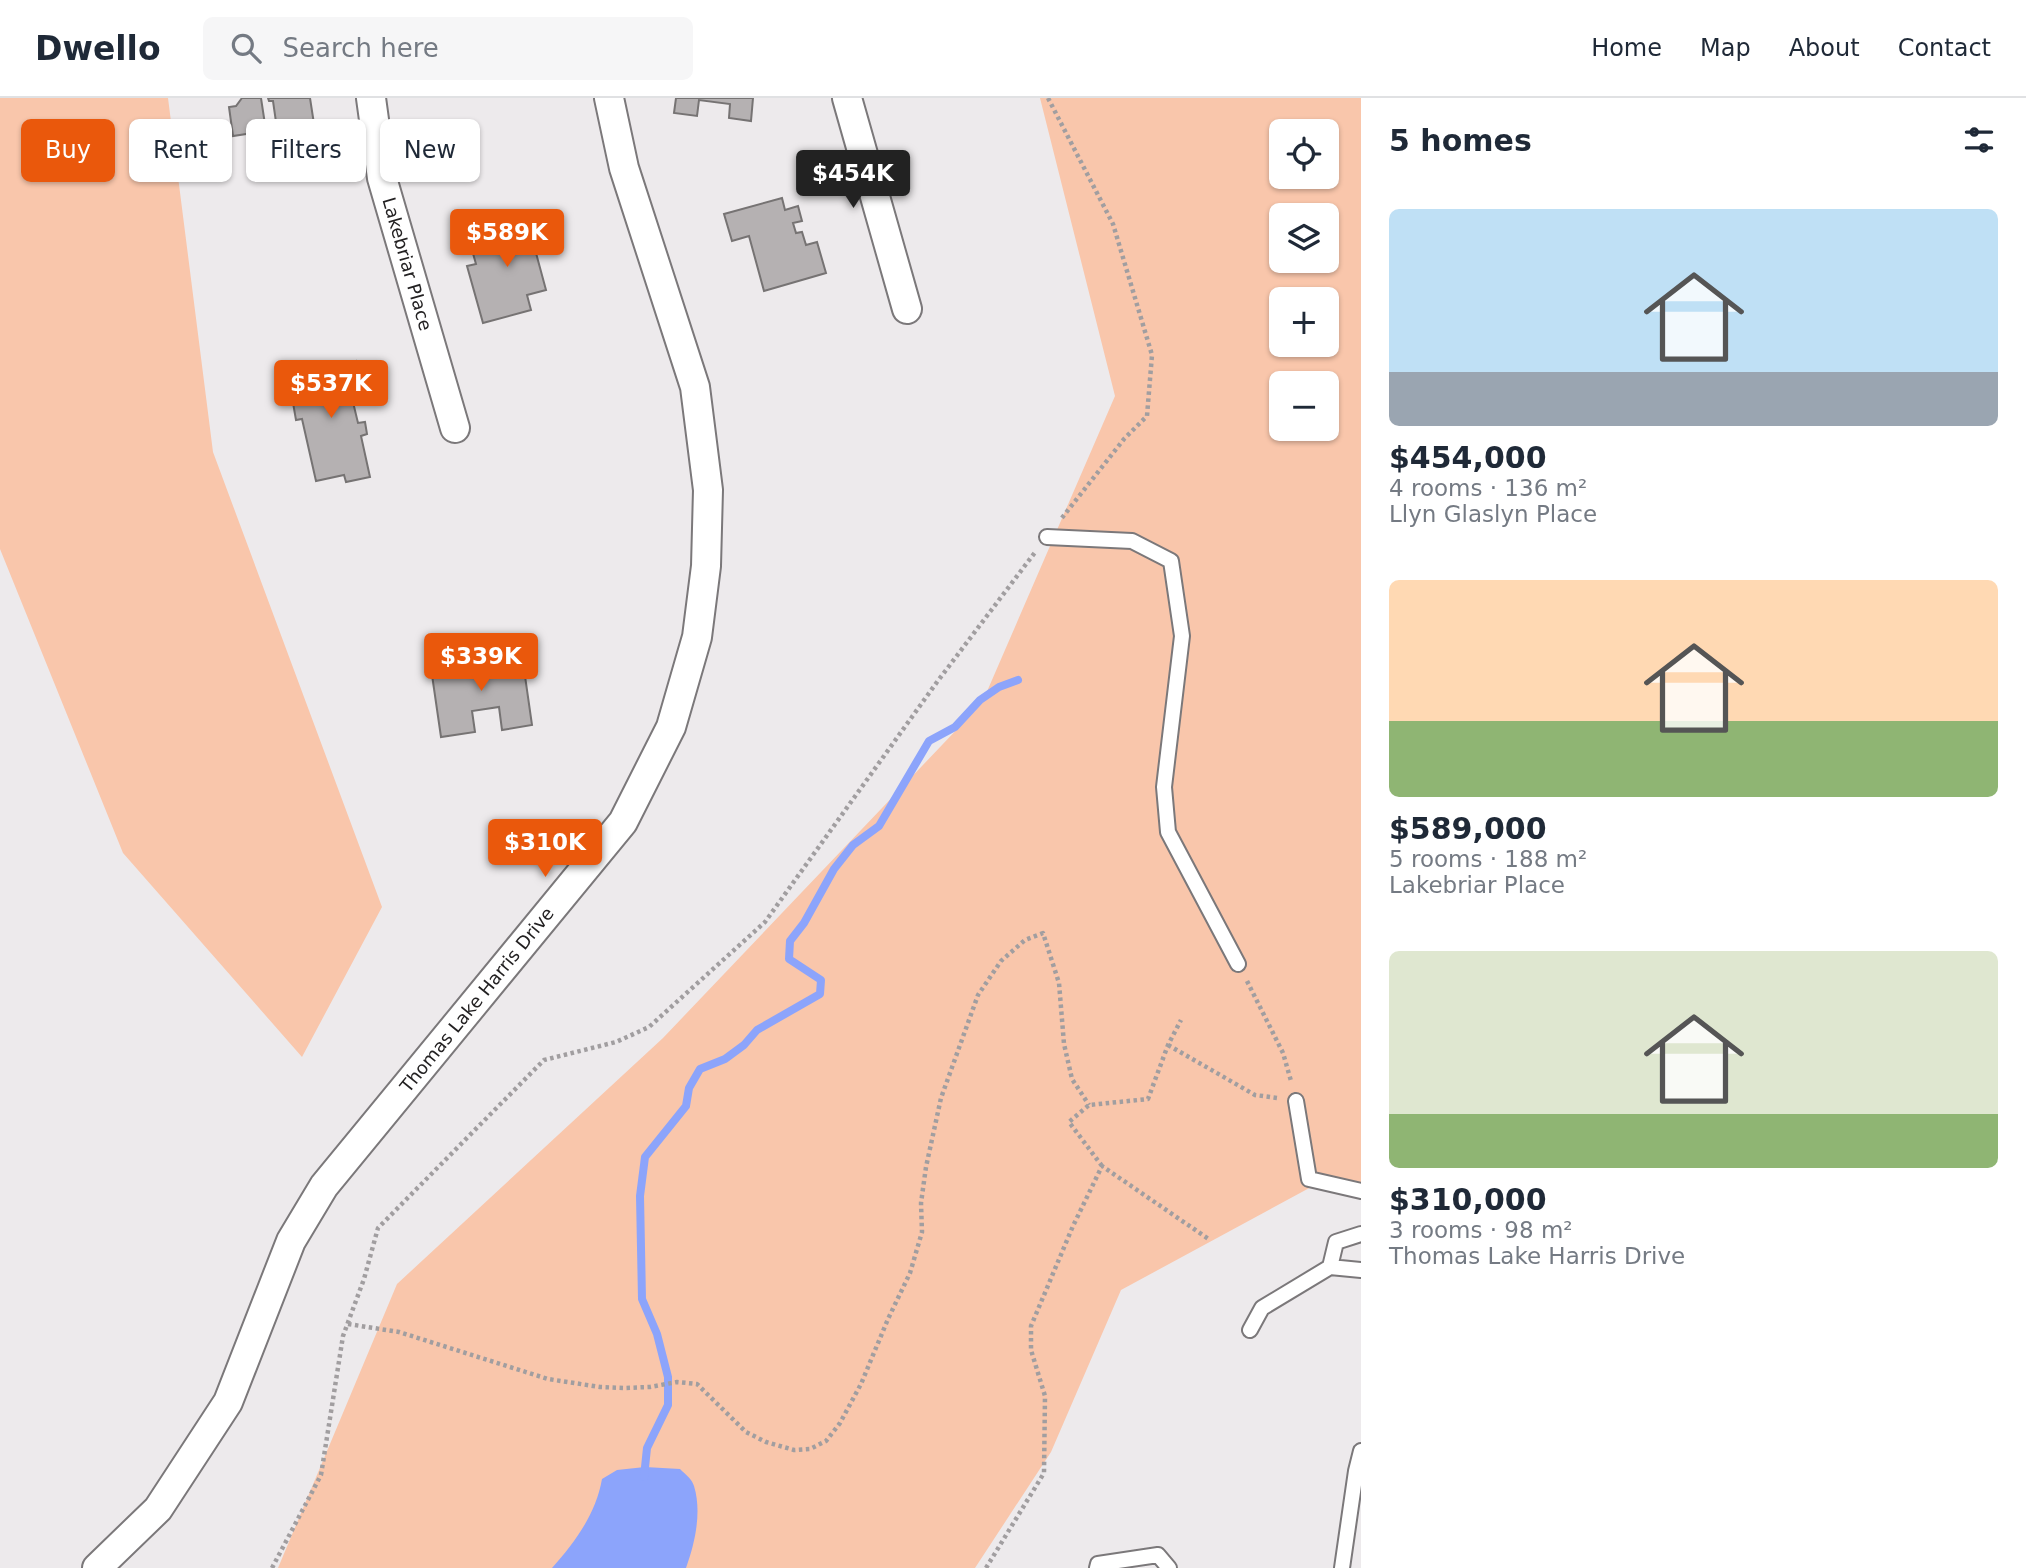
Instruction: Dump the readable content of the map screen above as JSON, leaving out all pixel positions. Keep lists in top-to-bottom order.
{
  "streets": {
    "street": ["Lakebriar Place", "Thomas Lake Harris Drive"]
  },
  "page": {
    "header": "Dwello",
    "search": "Search here",
    "nav": [
      "Home",
      "Map",
      "About",
      "Contact"
    ],
    "heading": "5 homes",
    "map_buttons": ["+", "−"],
    "chip": [
      "Buy",
      "Rent",
      "Filters",
      "New"
    ],
    "price": [
      "$454K",
      "$589K",
      "$537K",
      "$339K",
      "$310K"
    ],
    "list": [
      {
        "name": "$454,000",
        "note": "4 rooms · 136 m² · Llyn Glaslyn Place"
      },
      {
        "name": "$589,000",
        "note": "5 rooms · 188 m² · Lakebriar Place"
      },
      {
        "name": "$310,000",
        "note": "3 rooms · 98 m² · Thomas Lake Harris Drive"
      }
    ]
  }
}
